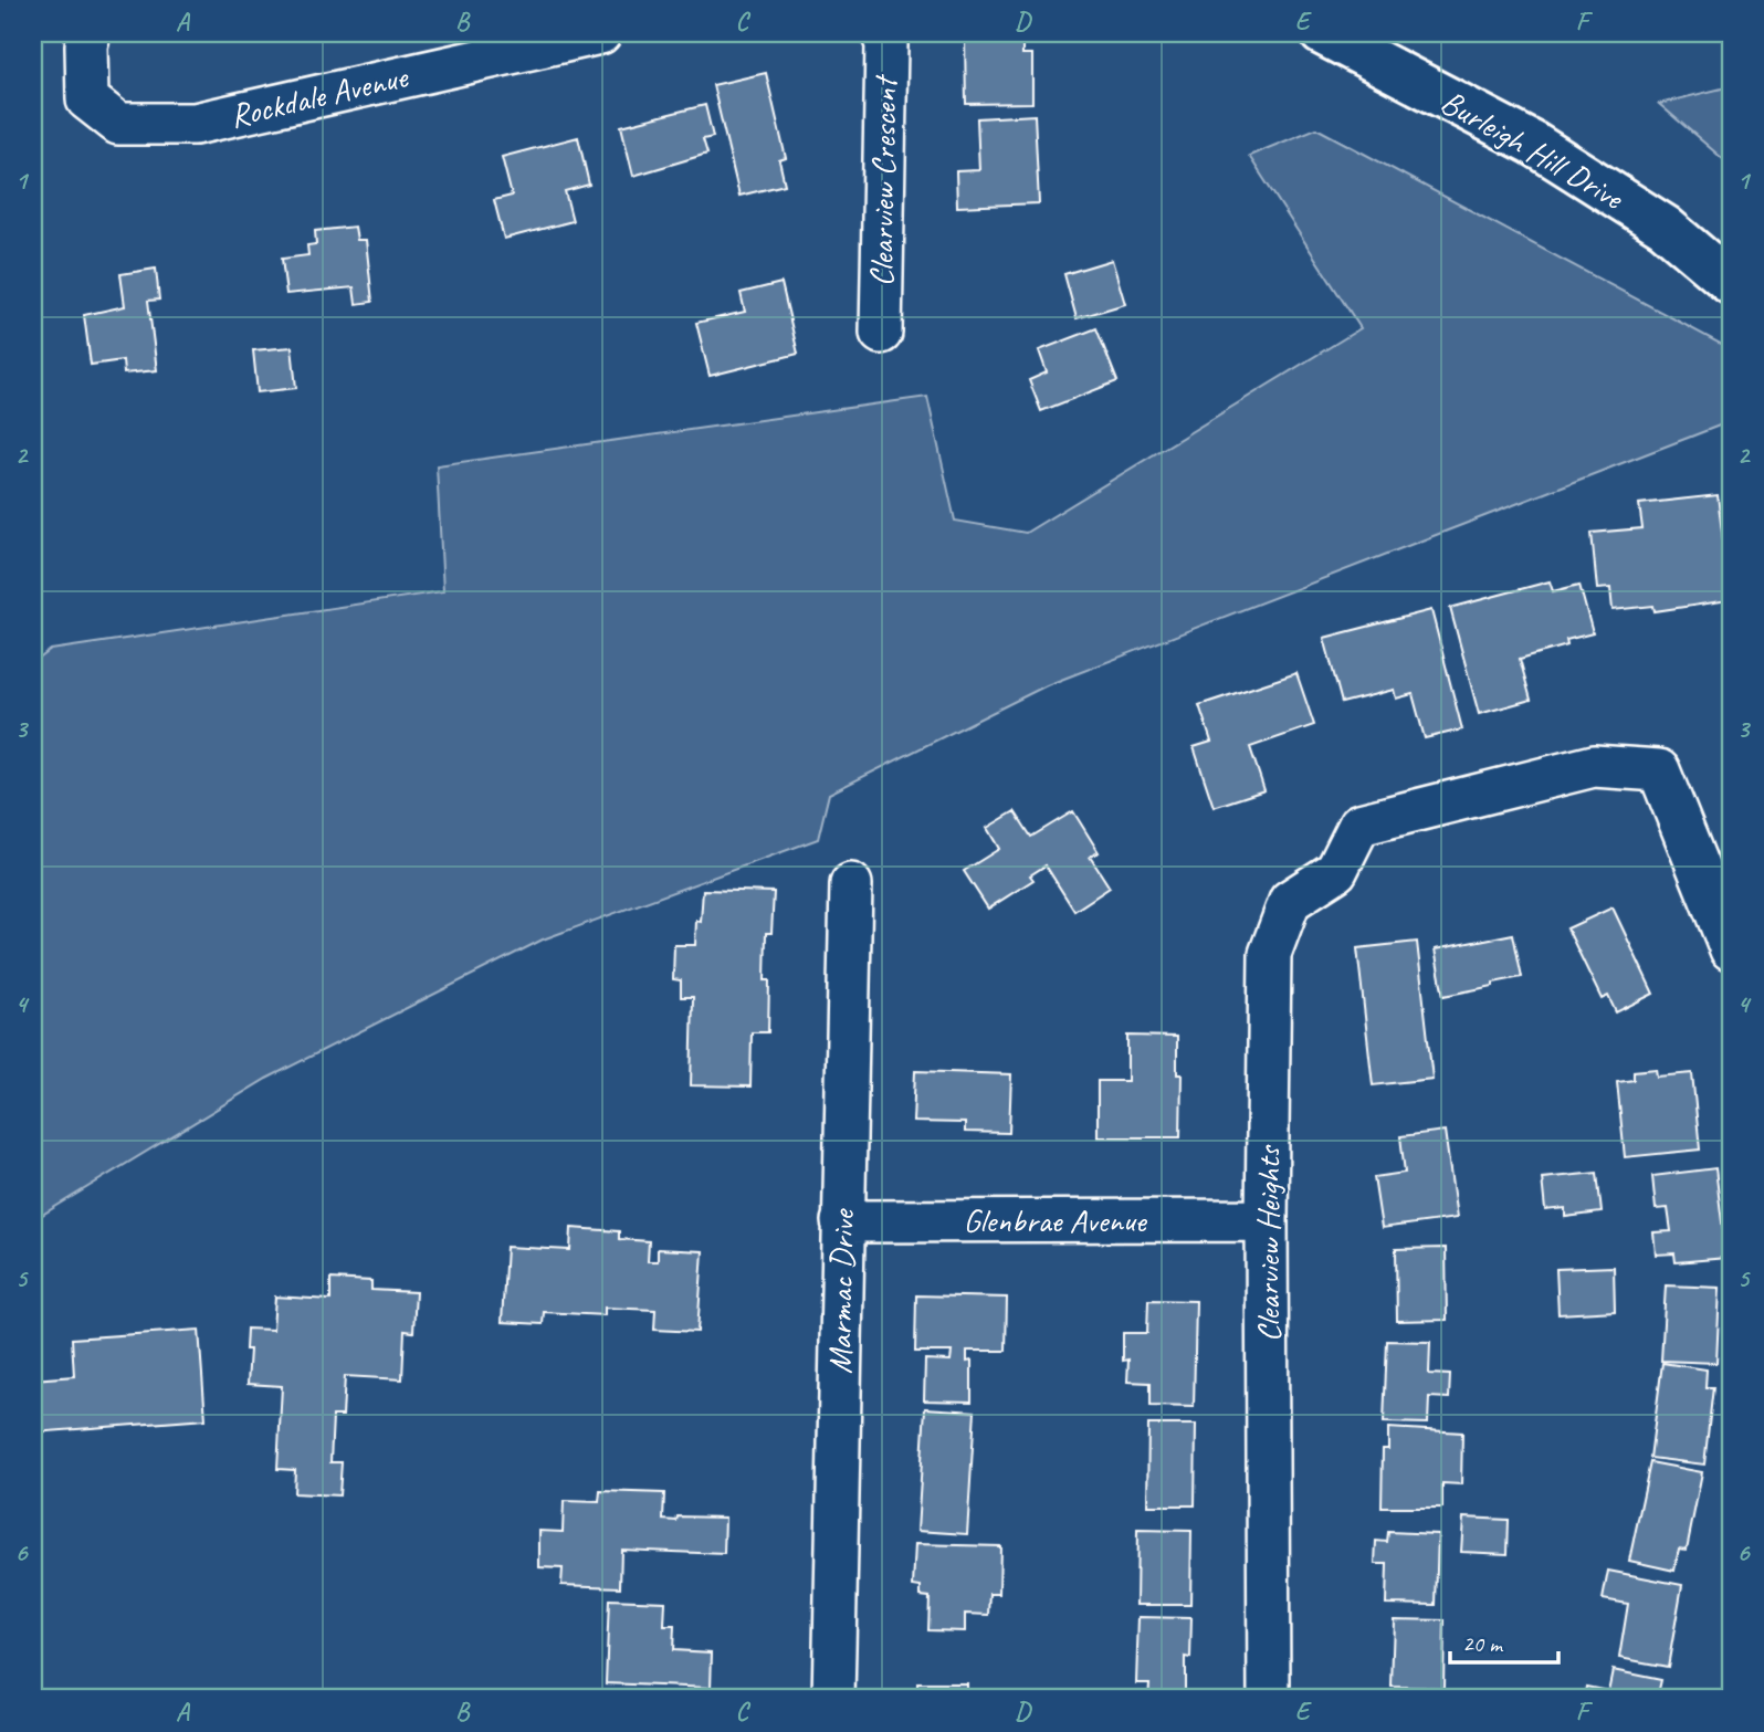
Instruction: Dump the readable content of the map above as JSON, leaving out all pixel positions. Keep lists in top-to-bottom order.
{
  "streets": {
    "main road": ["Burleigh Hill Drive"],
    "street": [
      "Rockdale Avenue",
      "Clearview Crescent",
      "Glenbrae Avenue",
      "Clearview Heights",
      "Marmac Drive"
    ]
  },
  "crossings": [
    ["Glenbrae Avenue", "Clearview Heights"],
    ["Glenbrae Avenue", "Marmac Drive"]
  ],
  "scale_bar": "20 m",
  "grid": {
    "columns": [
      "A",
      "B",
      "C",
      "D",
      "E",
      "F"
    ],
    "rows": [
      "1",
      "2",
      "3",
      "4",
      "5",
      "6"
    ]
  }
}
